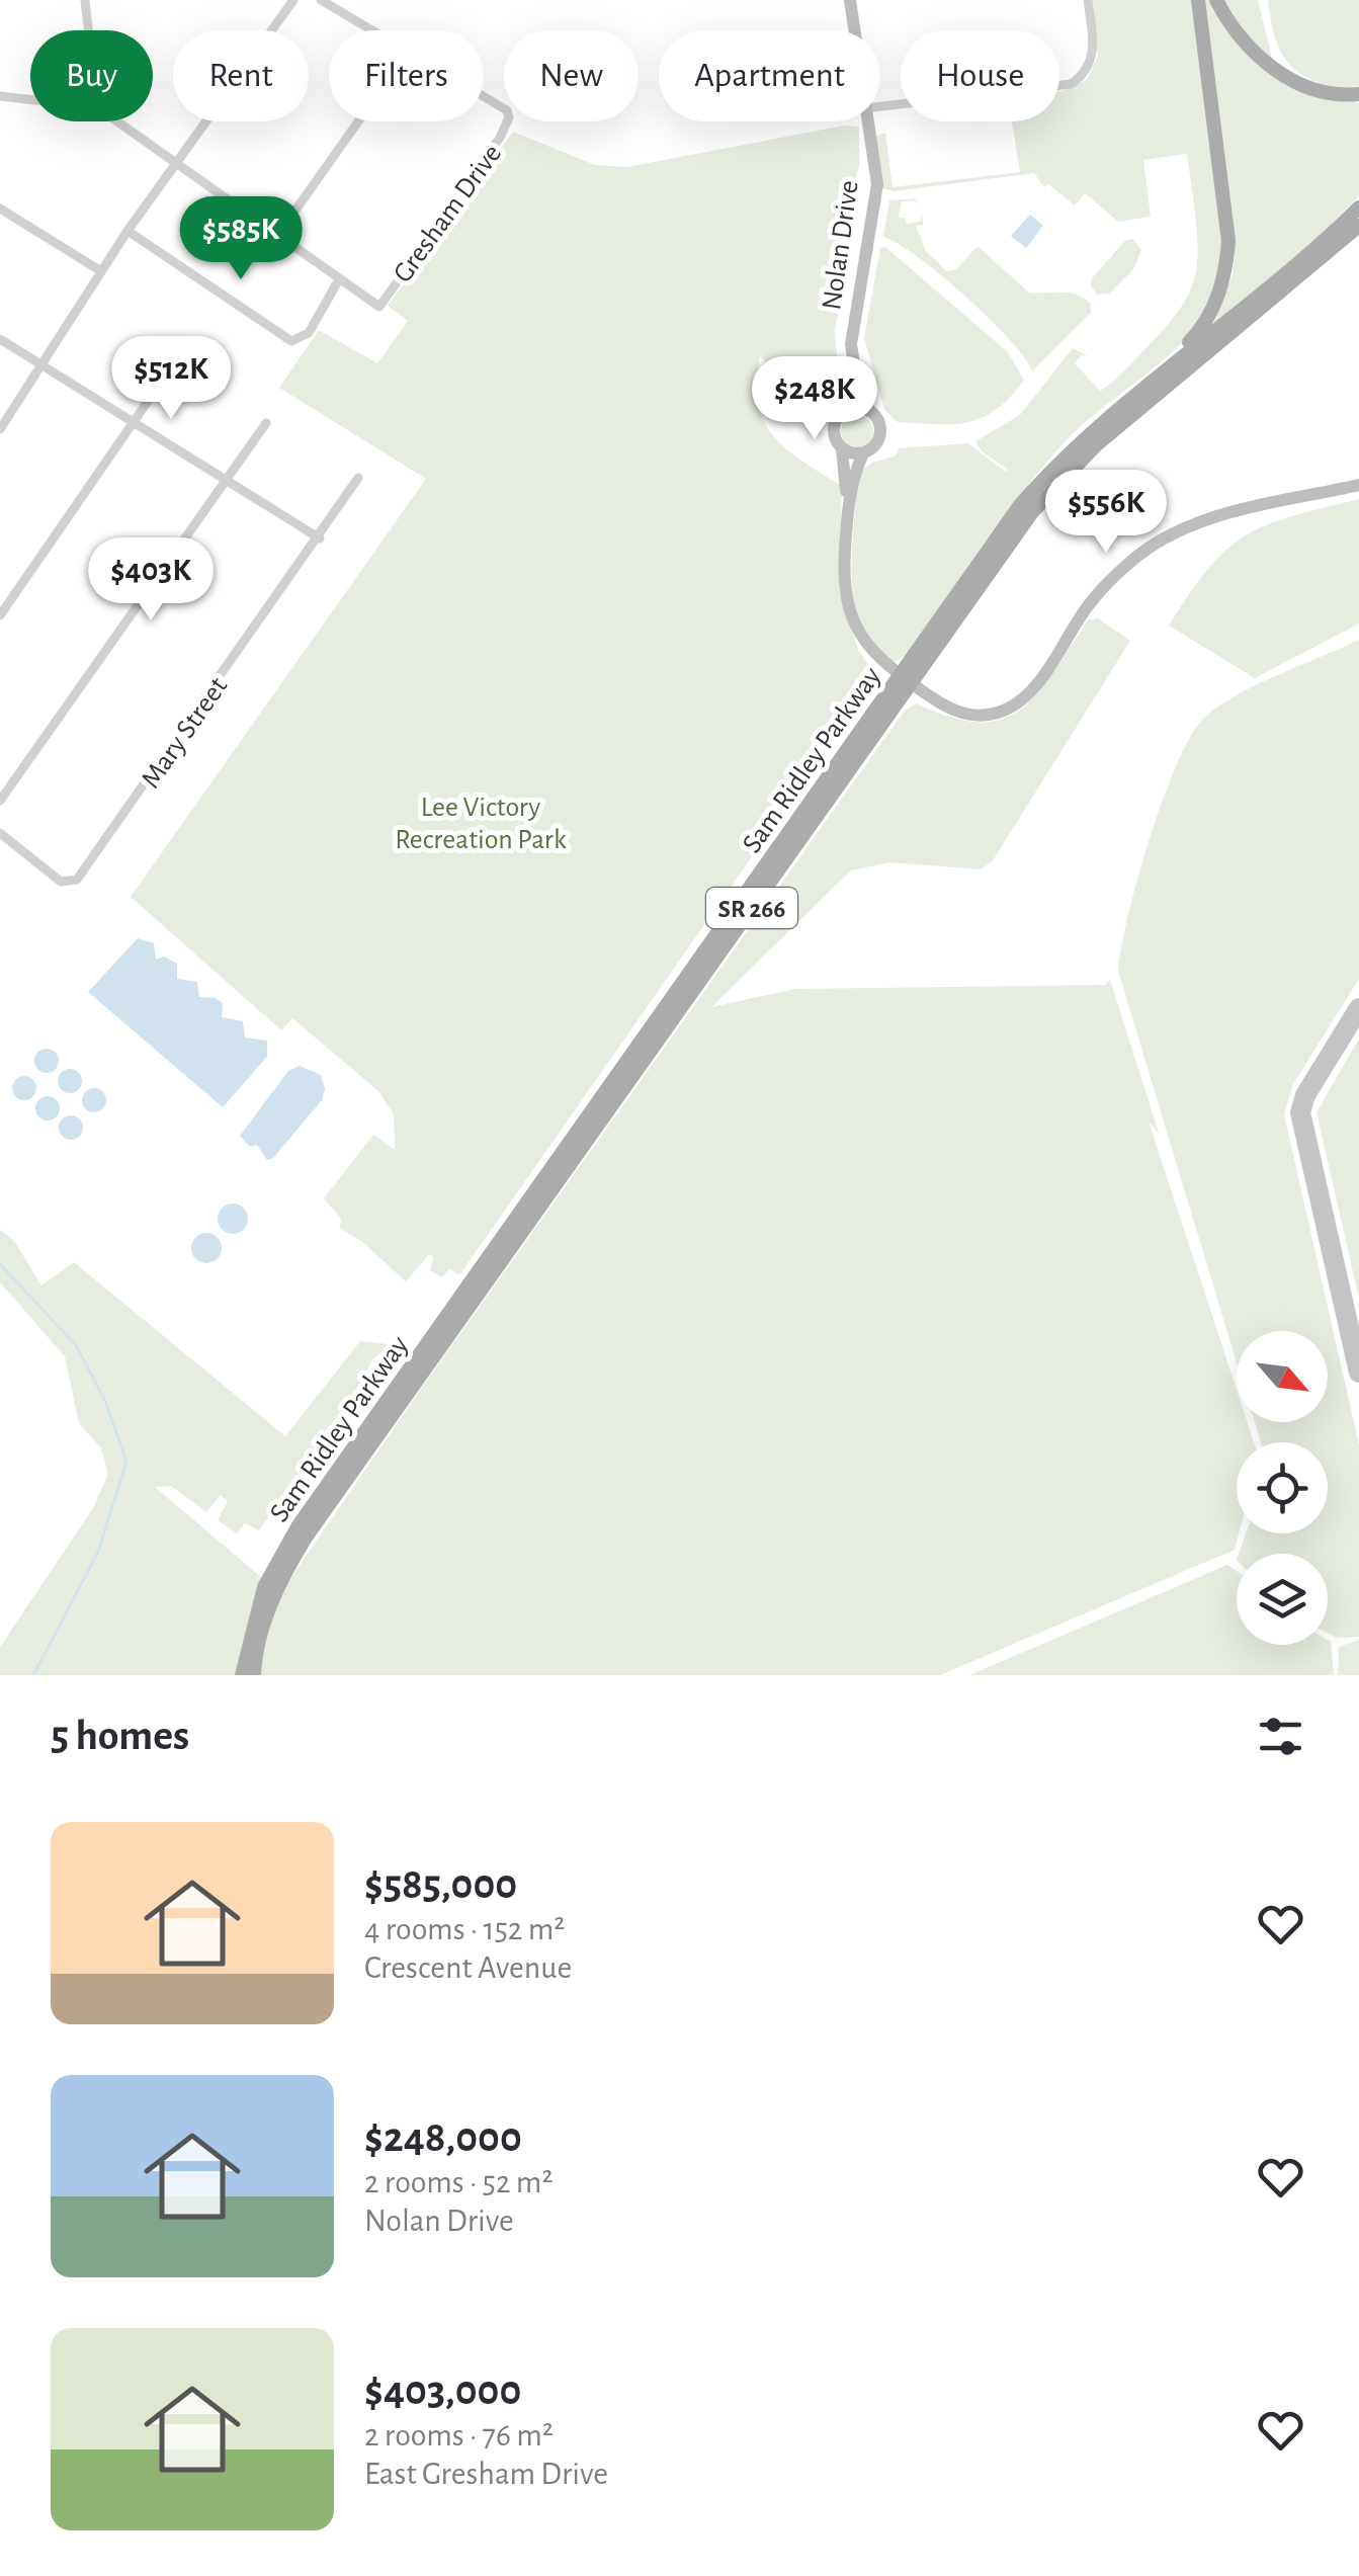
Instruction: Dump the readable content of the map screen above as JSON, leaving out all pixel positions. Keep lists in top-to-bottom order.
{
  "streets": {
    "main road": ["Sam Ridley Parkway", "SR 266"],
    "street": ["Gresham Drive", "Nolan Drive", "Mary Street"]
  },
  "parks": ["Lee Victory Recreation Park"],
  "north": "bottom right",
  "page": {
    "chip": [
      "Buy",
      "Rent",
      "Filters",
      "New",
      "Apartment",
      "House"
    ],
    "price": [
      "$585K",
      "$512K",
      "$248K",
      "$556K",
      "$403K"
    ],
    "heading": "5 homes",
    "list": [
      {
        "name": "$585,000",
        "note": "4 rooms · 152 m² · Crescent Avenue"
      },
      {
        "name": "$248,000",
        "note": "2 rooms · 52 m² · Nolan Drive"
      },
      {
        "name": "$403,000",
        "note": "2 rooms · 76 m² · East Gresham Drive"
      }
    ]
  }
}
